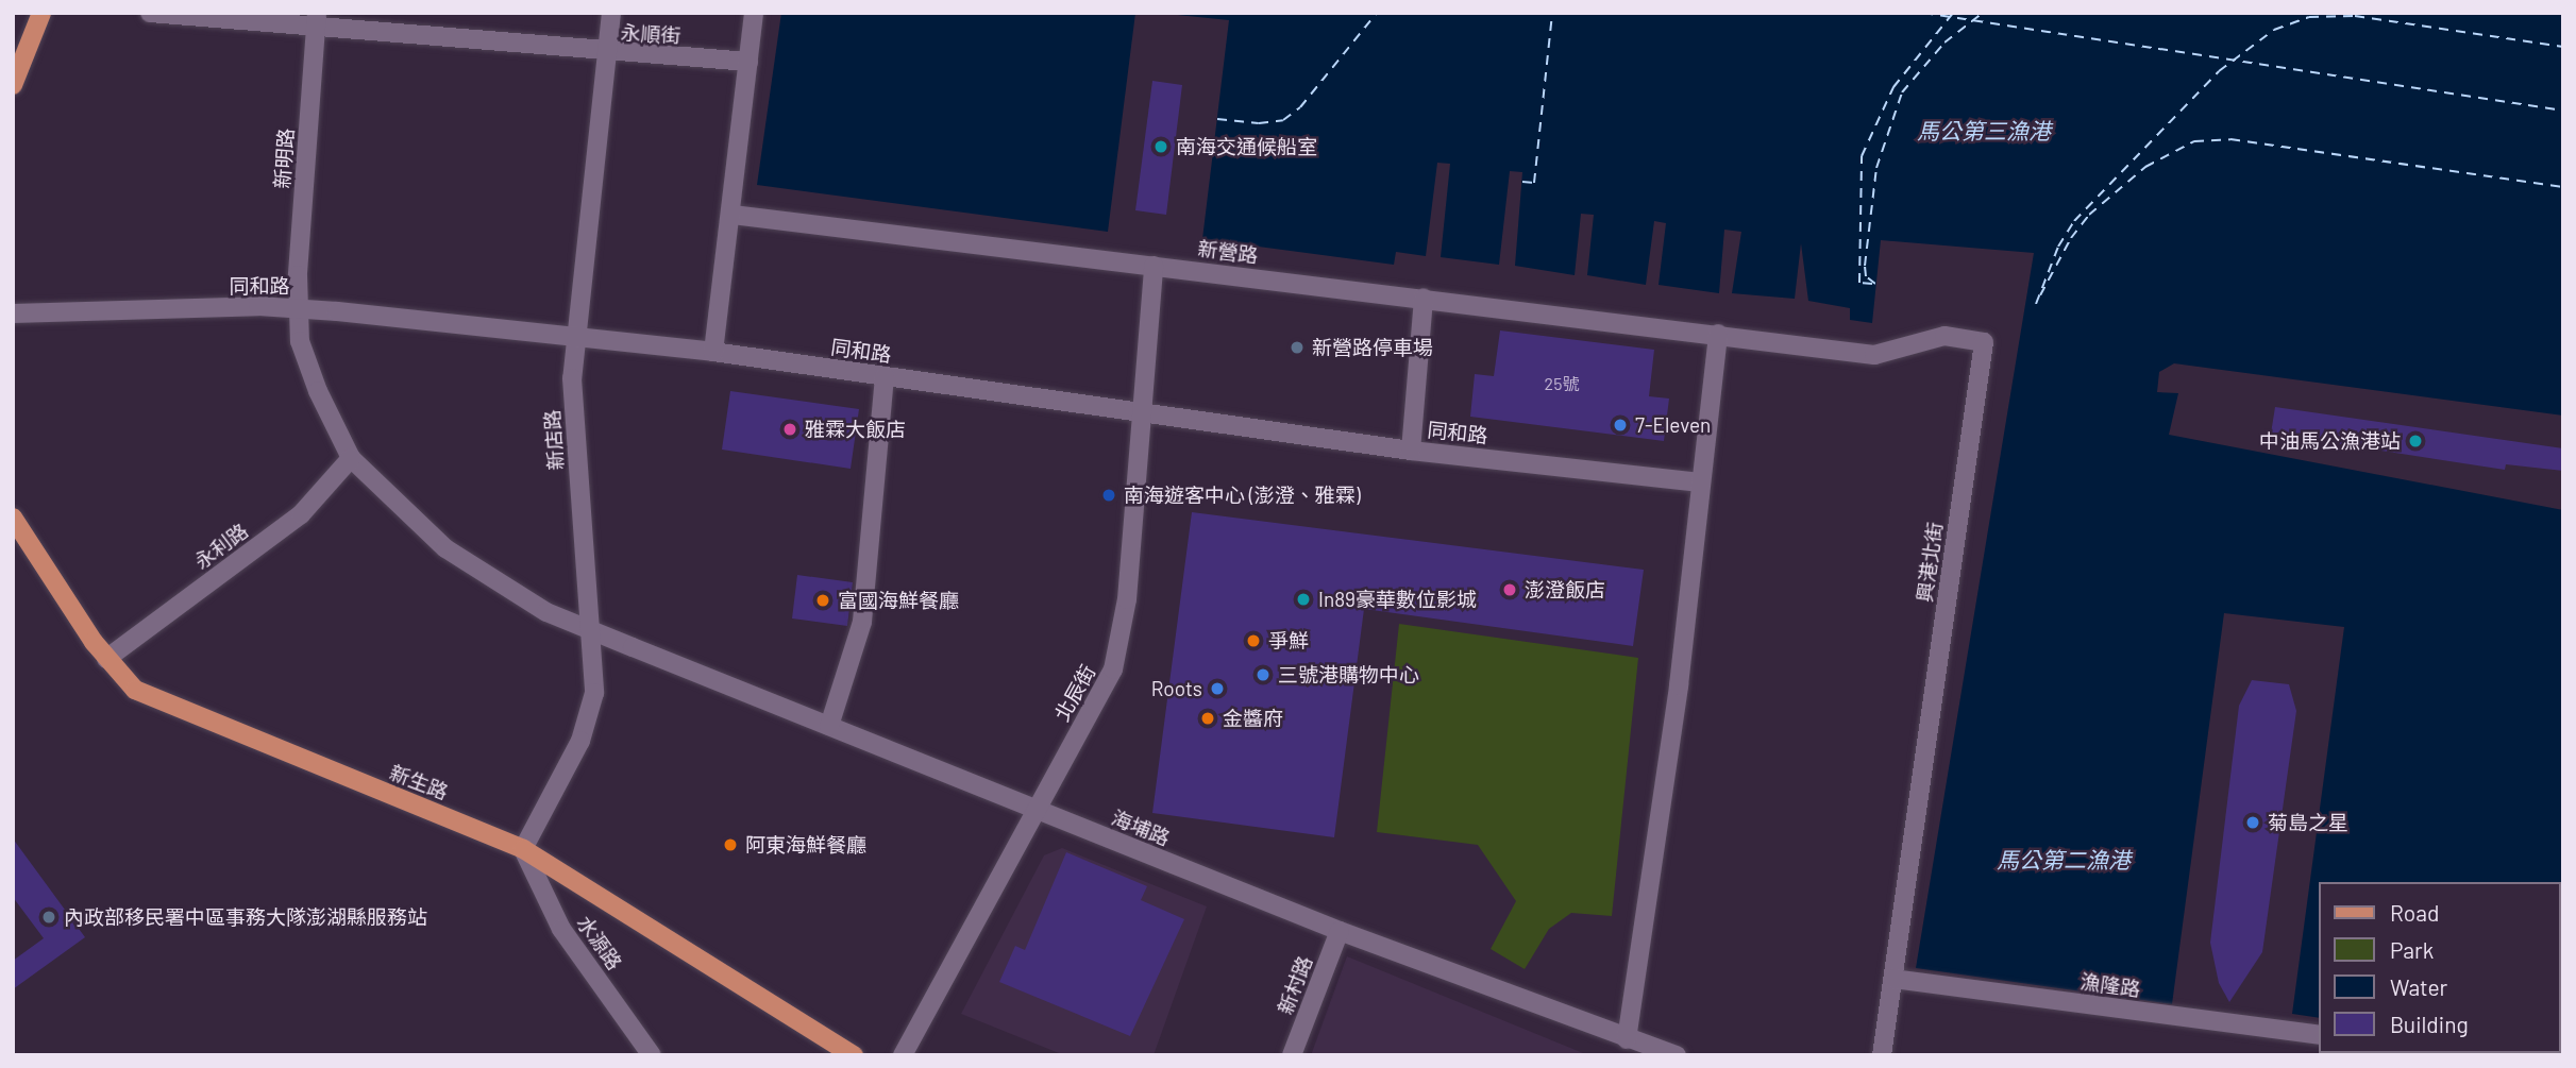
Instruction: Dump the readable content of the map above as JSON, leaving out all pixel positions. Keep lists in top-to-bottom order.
{
  "streets": {
    "main road": ["新生路"],
    "street": [
      "永順街",
      "新明路",
      "新營路",
      "同和路",
      "新店路",
      "永利路",
      "興港北街",
      "北辰街",
      "海埔路",
      "水源路",
      "新村路",
      "漁隆路"
    ]
  },
  "crossings": [
    ["永順街", "新明路"],
    ["永順街", "新店路"],
    ["新明路", "同和路"],
    ["新明路", "永利路"],
    ["新明路", "海埔路"],
    ["新營路", "興港北街"],
    ["新營路", "北辰街"],
    ["同和路", "新店路"],
    ["同和路", "北辰街"],
    ["新店路", "新生路"],
    ["新店路", "海埔路"],
    ["新店路", "水源路"],
    ["永利路", "新生路"],
    ["永利路", "海埔路"],
    ["興港北街", "漁隆路"],
    ["北辰街", "海埔路"],
    ["新生路", "水源路"],
    ["海埔路", "新村路"]
  ],
  "water": ["馬公第三漁港", "馬公第二漁港"],
  "places": [
    "南海交通候船室",
    "新營路停車場",
    "7-Eleven",
    "雅霖大飯店",
    "中油馬公漁港站",
    "南海遊客中心 (澎澄、雅霖)",
    "澎澄飯店",
    "In89豪華數位影城",
    "富國海鮮餐廳",
    "爭鮮",
    "三號港購物中心",
    "Roots",
    "金醬府",
    "菊島之星",
    "阿東海鮮餐廳",
    "內政部移民署中區事務大隊澎湖縣服務站"
  ],
  "house_numbers": ["25號"],
  "legend": [
    "Road",
    "Park",
    "Water",
    "Building"
  ]
}
